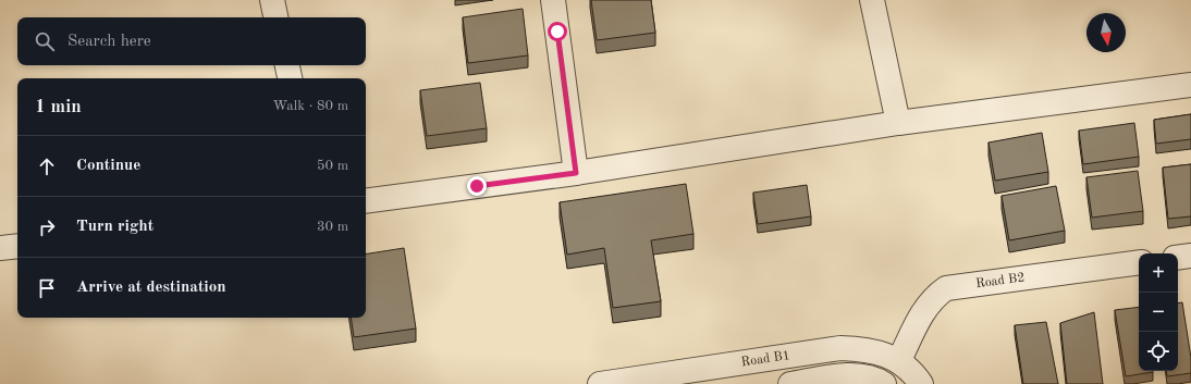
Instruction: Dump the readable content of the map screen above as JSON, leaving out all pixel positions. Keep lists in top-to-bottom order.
{
  "streets": {
    "street": ["Road B2", "Road B1"]
  },
  "crossings": [
    ["Road B2", "Road B1"]
  ],
  "north": "bottom",
  "page": {
    "search": "Search here",
    "heading": ["1 min", "Walk · 80 m"],
    "list": [
      ["Continue", "50 m"],
      ["Turn right", "30 m"],
      "Arrive at destination"
    ],
    "map_buttons": ["+", "−"]
  }
}
